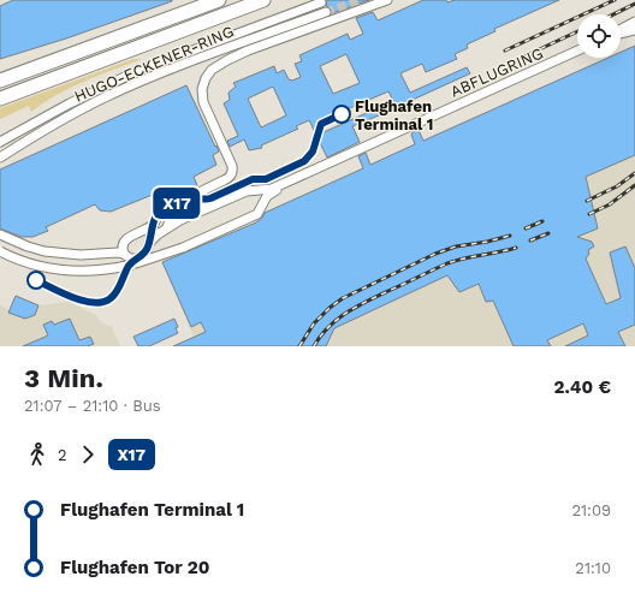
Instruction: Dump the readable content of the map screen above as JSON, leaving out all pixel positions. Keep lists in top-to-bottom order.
{
  "streets": {
    "street": ["HUGO-ECKENER-RING", "ABFLUGRING"]
  },
  "places": ["Flughafen Terminal 1"],
  "lines": ["bus line X17"],
  "page": {
    "on_map": "X17",
    "heading": ["3 Min.", "21:07 – 21:10 · Bus", "2.40 €"],
    "legs": ["2", "X17"],
    "list": [
      {
        "name": "Flughafen Terminal 1",
        "value": "21:09"
      },
      {
        "name": "Flughafen Tor 20",
        "value": "21:10"
      }
    ]
  }
}
